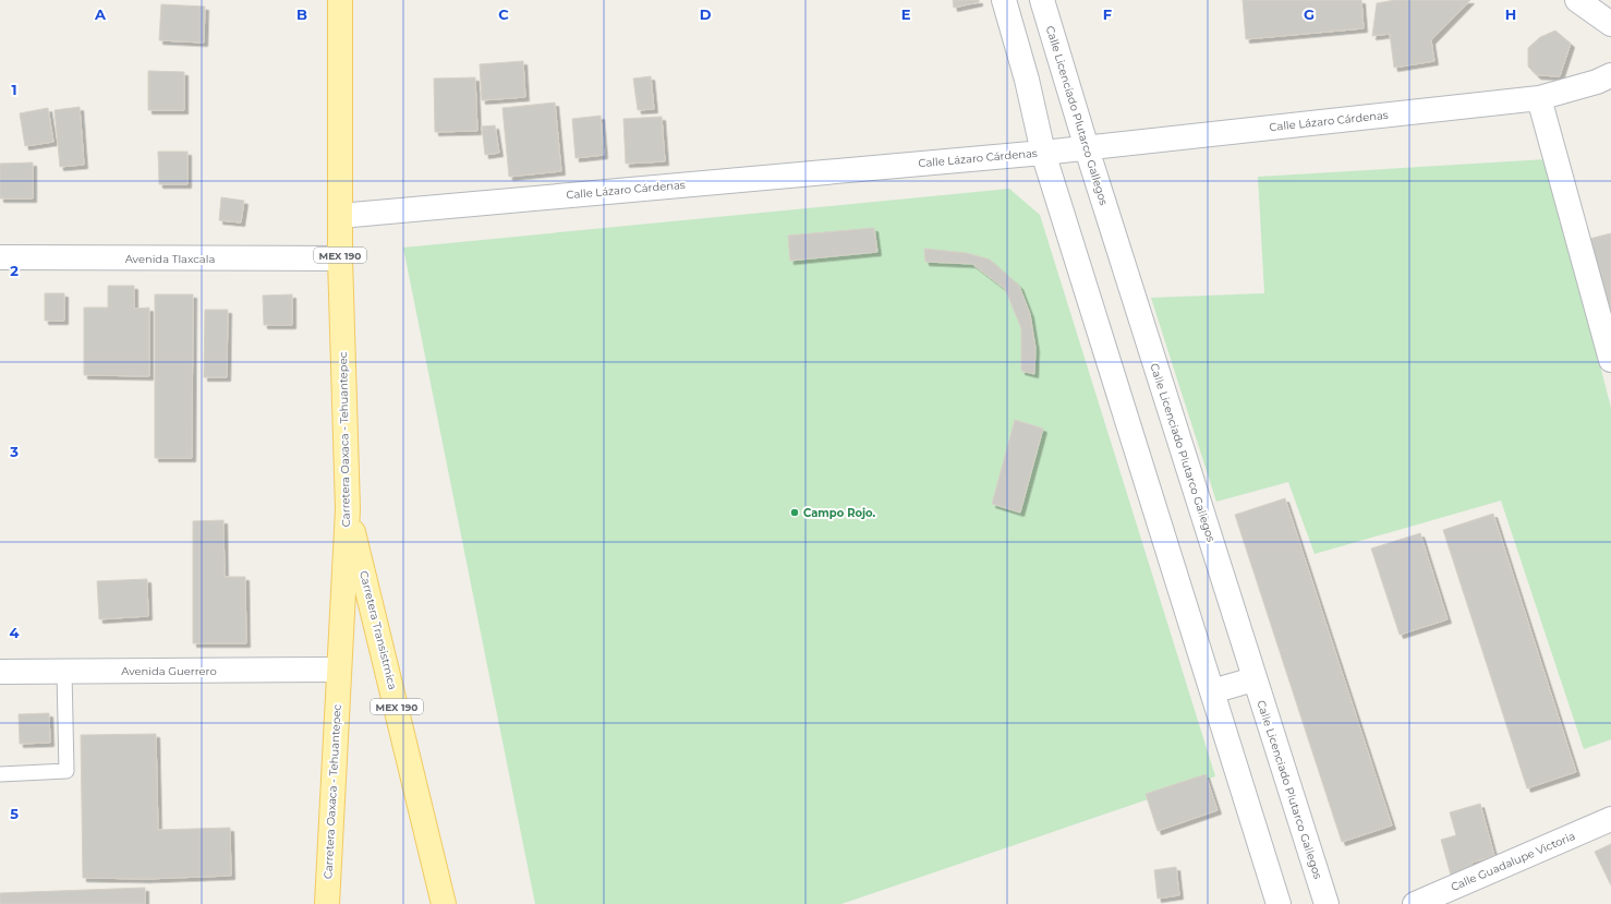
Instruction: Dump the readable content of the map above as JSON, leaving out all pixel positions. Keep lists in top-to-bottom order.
{
  "streets": {
    "main road": ["MEX 190", "Carretera Oaxaca - Tehuantepec", "Carretera Transistmica"],
    "street": [
      "Calle Licenciado Plutarco Gallegos",
      "Calle Lázaro Cárdenas",
      "Avenida Tlaxcala",
      "Avenida Guerrero",
      "Calle Guadalupe Victoria"
    ]
  },
  "crossings": [
    ["Calle Licenciado Plutarco Gallegos", "Calle Lázaro Cárdenas"],
    ["Calle Lázaro Cárdenas", "Carretera Oaxaca - Tehuantepec"],
    ["Avenida Tlaxcala", "Carretera Oaxaca - Tehuantepec"],
    ["Carretera Oaxaca - Tehuantepec", "Carretera Transistmica"],
    ["Carretera Oaxaca - Tehuantepec", "Avenida Guerrero"]
  ],
  "places": ["Campo Rojo."],
  "grid": {
    "columns": [
      "A",
      "B",
      "C",
      "D",
      "E",
      "F",
      "G",
      "H"
    ],
    "rows": [
      "1",
      "2",
      "3",
      "4",
      "5"
    ]
  }
}
